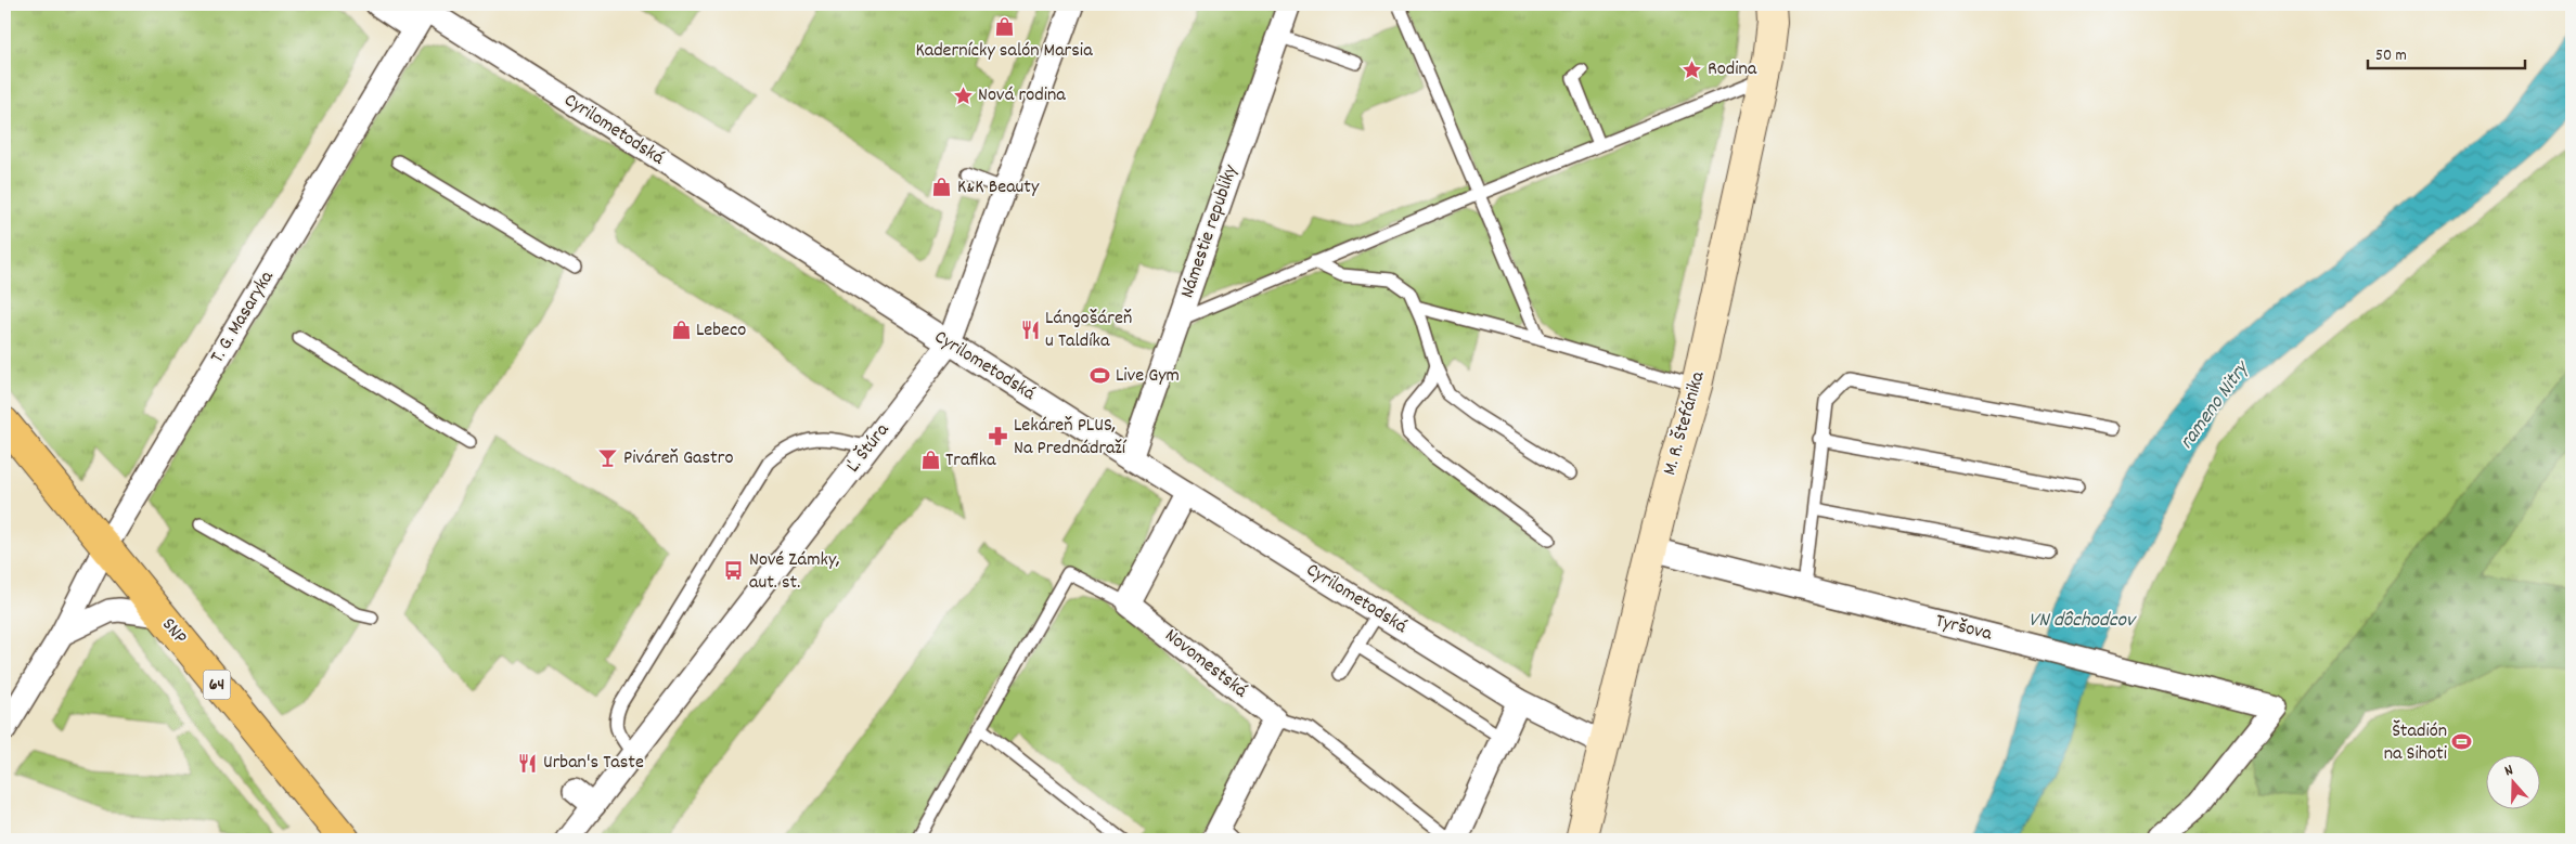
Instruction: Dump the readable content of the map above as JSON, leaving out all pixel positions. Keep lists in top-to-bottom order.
{
  "streets": {
    "main road": ["SNP", "64"],
    "street": [
      "Cyrilometodská",
      "Námestie republiky",
      "T. G. Masaryka",
      "M. R. Štefánika",
      "Ľ. Štúra",
      "Tyršova",
      "Novomestská"
    ]
  },
  "crossings": [
    ["Cyrilometodská", "Námestie republiky"],
    ["Cyrilometodská", "T. G. Masaryka"],
    ["Cyrilometodská", "M. R. Štefánika"],
    ["Cyrilometodská", "Ľ. Štúra"],
    ["T. G. Masaryka", "SNP"],
    ["M. R. Štefánika", "Tyršova"]
  ],
  "water": ["rameno Nitry", "VN dôchodcov"],
  "places": {
    "shop": [
      "Kadernícky salón Marsia",
      "K&K Beauty",
      "Lebeco",
      "Trafika"
    ],
    "place": ["Rodina", "Nová rodina"],
    "restaurant": ["Lángošáreň u Taldíka", "Urban's Taste"],
    "sports": ["Live Gym", "Štadión na Sihoti"],
    "pharmacy": ["Lekáreň PLUS, Na Prednádraží"],
    "bar": ["Piváreň Gastro"],
    "bus stop": ["Nové Zámky, aut. st."]
  },
  "scale_bar": "50 m",
  "north": "top"
}
